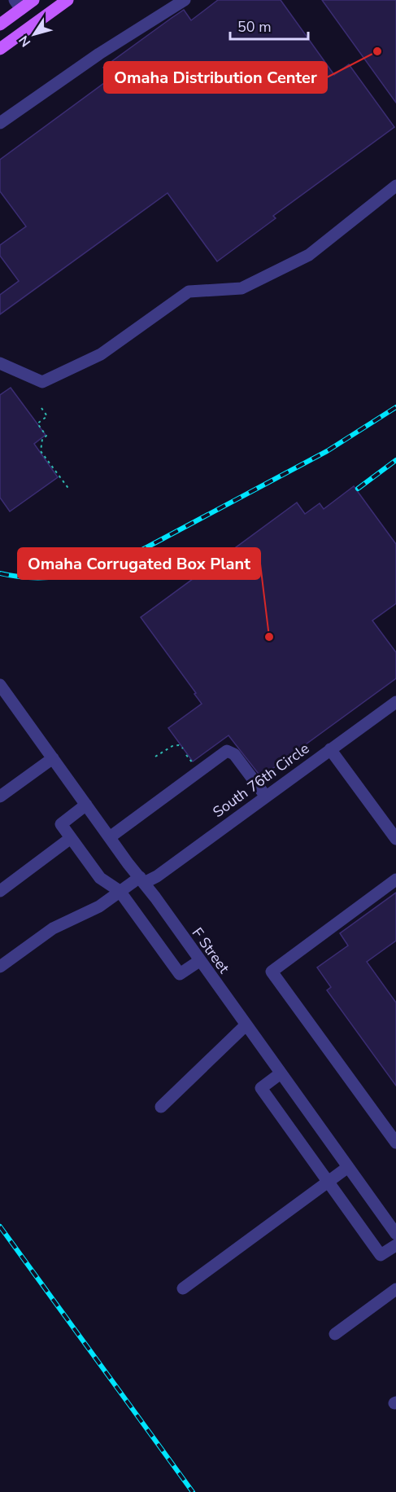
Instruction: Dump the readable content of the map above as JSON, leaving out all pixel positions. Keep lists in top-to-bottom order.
{
  "streets": {
    "street": ["South 76th Circle", "F Street"]
  },
  "crossings": [
    ["South 76th Circle", "F Street"]
  ],
  "places": ["Omaha Distribution Center", "Omaha Corrugated Box Plant"],
  "scale_bar": "50 m",
  "north": "bottom left"
}
